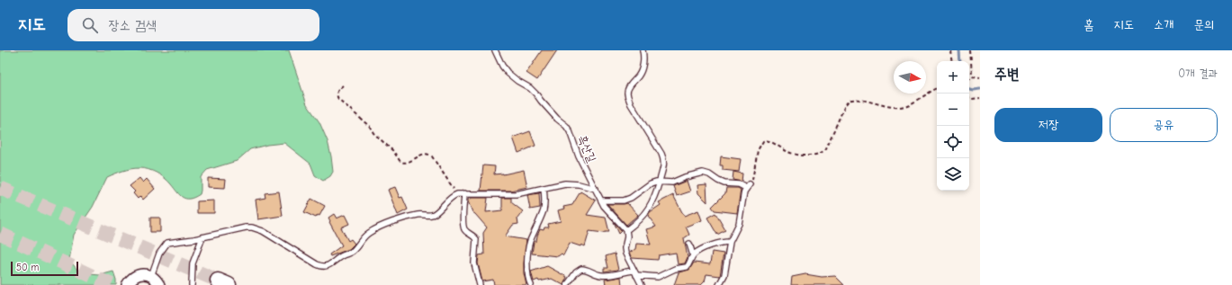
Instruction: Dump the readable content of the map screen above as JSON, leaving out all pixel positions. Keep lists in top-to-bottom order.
{
  "streets": {
    "lane": ["흑산길"]
  },
  "scale_bar": "50 m",
  "north": "right",
  "page": {
    "header": "지도",
    "search": "장소 검색",
    "nav": [
      "홈",
      "지도",
      "소개",
      "문의"
    ],
    "heading": ["주변", "0개 결과"],
    "map_buttons": ["+", "−"],
    "buttons": ["저장", "공유"],
    "scale": "50 m"
  }
}
